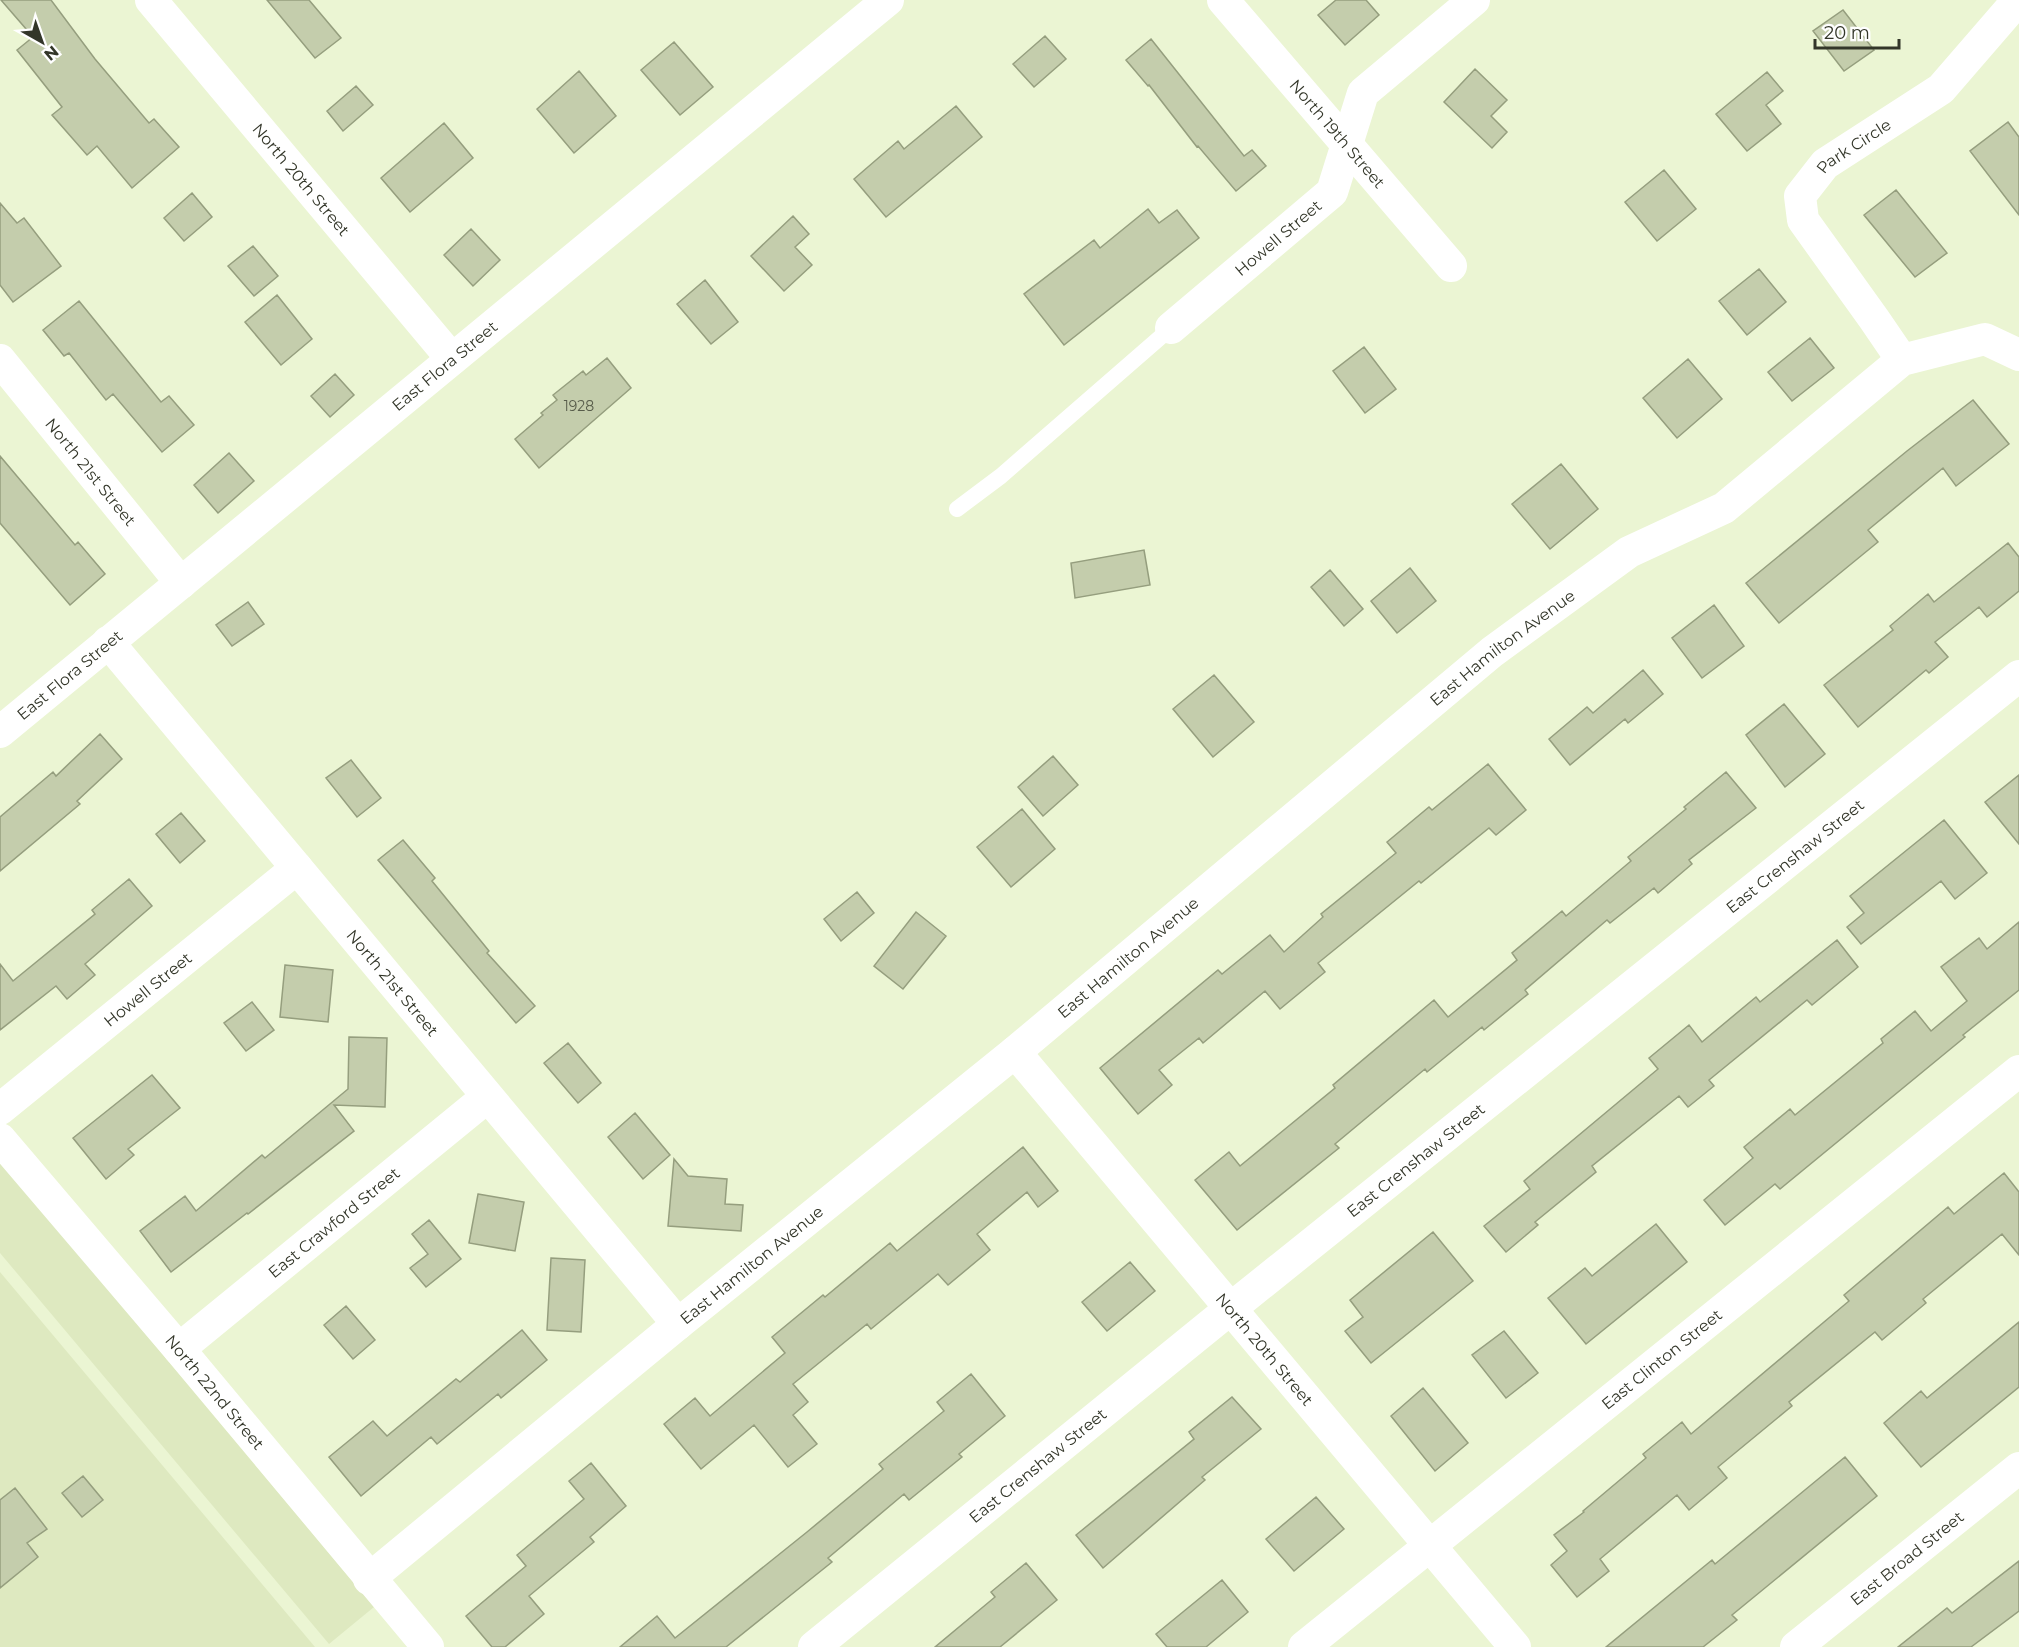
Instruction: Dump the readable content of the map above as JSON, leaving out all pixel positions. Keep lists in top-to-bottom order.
{
  "streets": {
    "street": [
      "North 19th Street",
      "Park Circle",
      "North 20th Street",
      "Howell Street",
      "East Flora Street",
      "North 21st Street",
      "East Hamilton Avenue",
      "East Crenshaw Street",
      "East Crawford Street",
      "East Clinton Street",
      "North 22nd Street",
      "East Broad Street"
    ]
  },
  "crossings": [
    ["North 19th Street", "Howell Street"],
    ["Park Circle", "East Hamilton Avenue"],
    ["North 20th Street", "East Flora Street"],
    ["North 20th Street", "East Hamilton Avenue"],
    ["North 20th Street", "East Crenshaw Street"],
    ["North 20th Street", "East Clinton Street"],
    ["Howell Street", "North 21st Street"],
    ["East Flora Street", "North 21st Street"],
    ["North 21st Street", "East Hamilton Avenue"],
    ["North 21st Street", "East Crawford Street"],
    ["East Hamilton Avenue", "North 22nd Street"],
    ["East Crawford Street", "North 22nd Street"]
  ],
  "house_numbers": ["1928"],
  "scale_bar": "20 m",
  "north": "bottom right"
}
